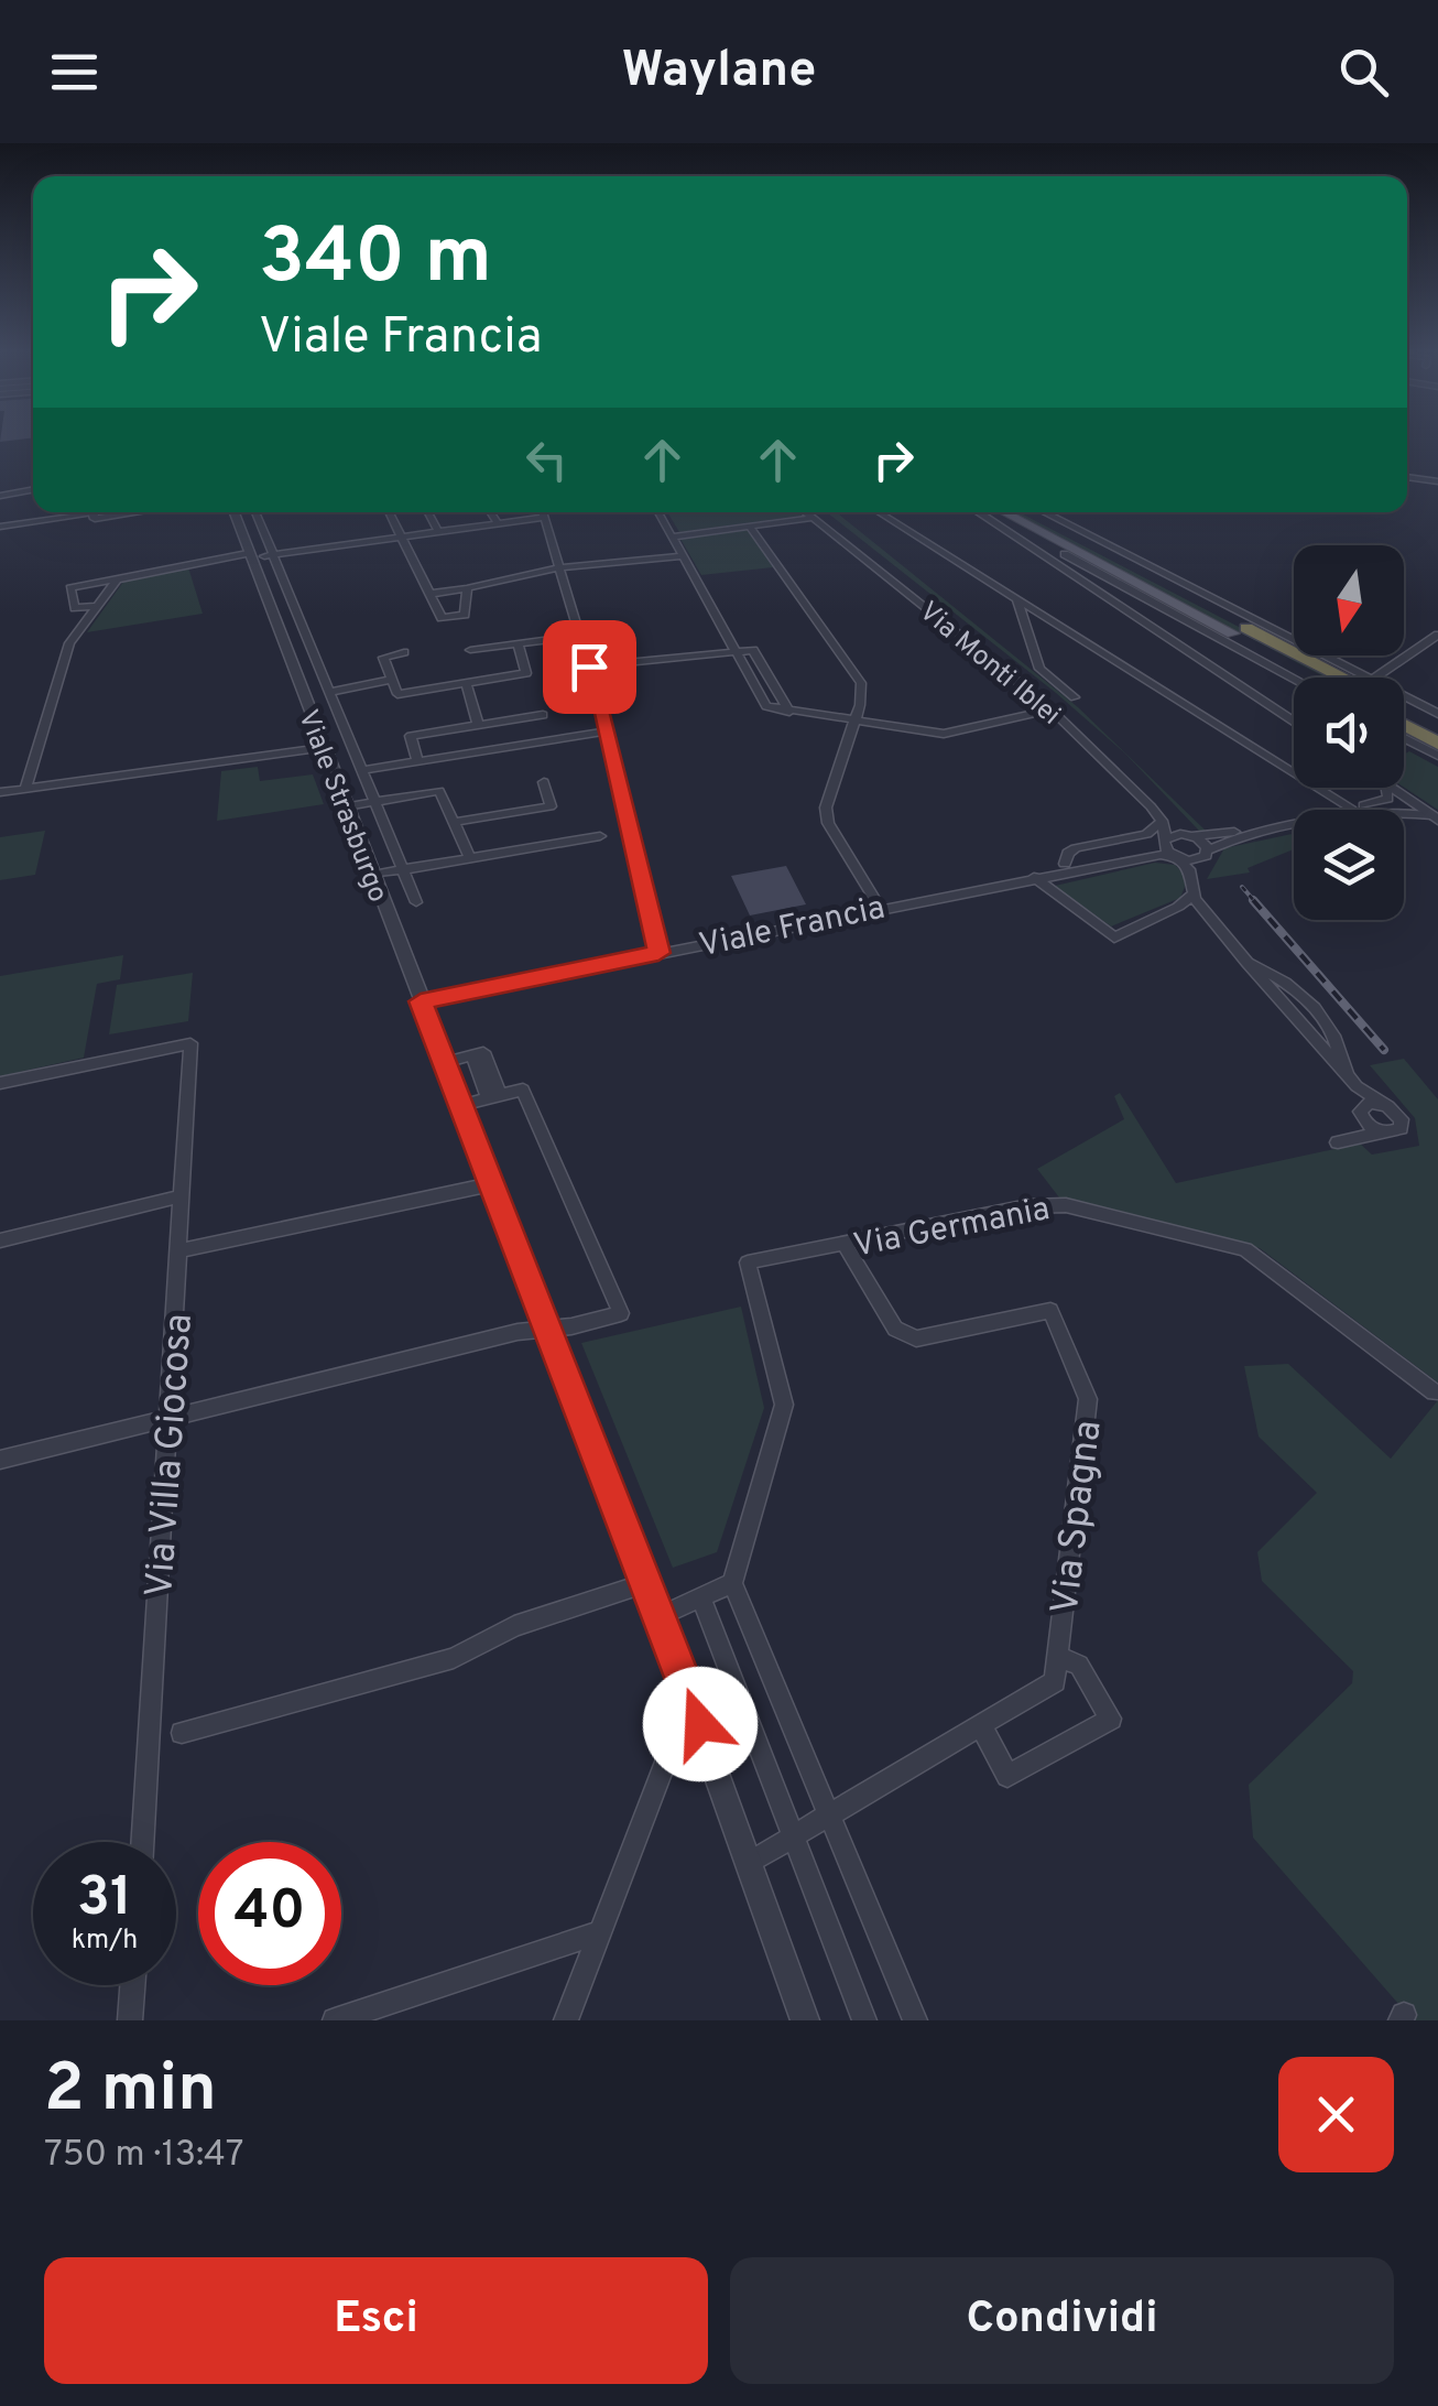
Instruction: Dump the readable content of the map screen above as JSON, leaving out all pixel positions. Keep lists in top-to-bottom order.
{
  "streets": {
    "street": [
      "Via Monti Iblei",
      "Viale Strasburgo",
      "Viale Francia",
      "Via Germania",
      "Via Villa Giocosa",
      "Via Spagna"
    ]
  },
  "crossings": [
    ["Via Monti Iblei", "Viale Francia"],
    ["Viale Strasburgo", "Viale Francia"],
    ["Viale Strasburgo", "Via Spagna"],
    ["Via Germania", "Via Spagna"]
  ],
  "north": "bottom",
  "page": {
    "header": "Waylane",
    "turn": ["340 m", "Viale Francia"],
    "speed": "31 km/h",
    "limit": "40",
    "heading": ["2 min", "750 m · 13:47"],
    "buttons": ["Esci", "Condividi"]
  }
}
